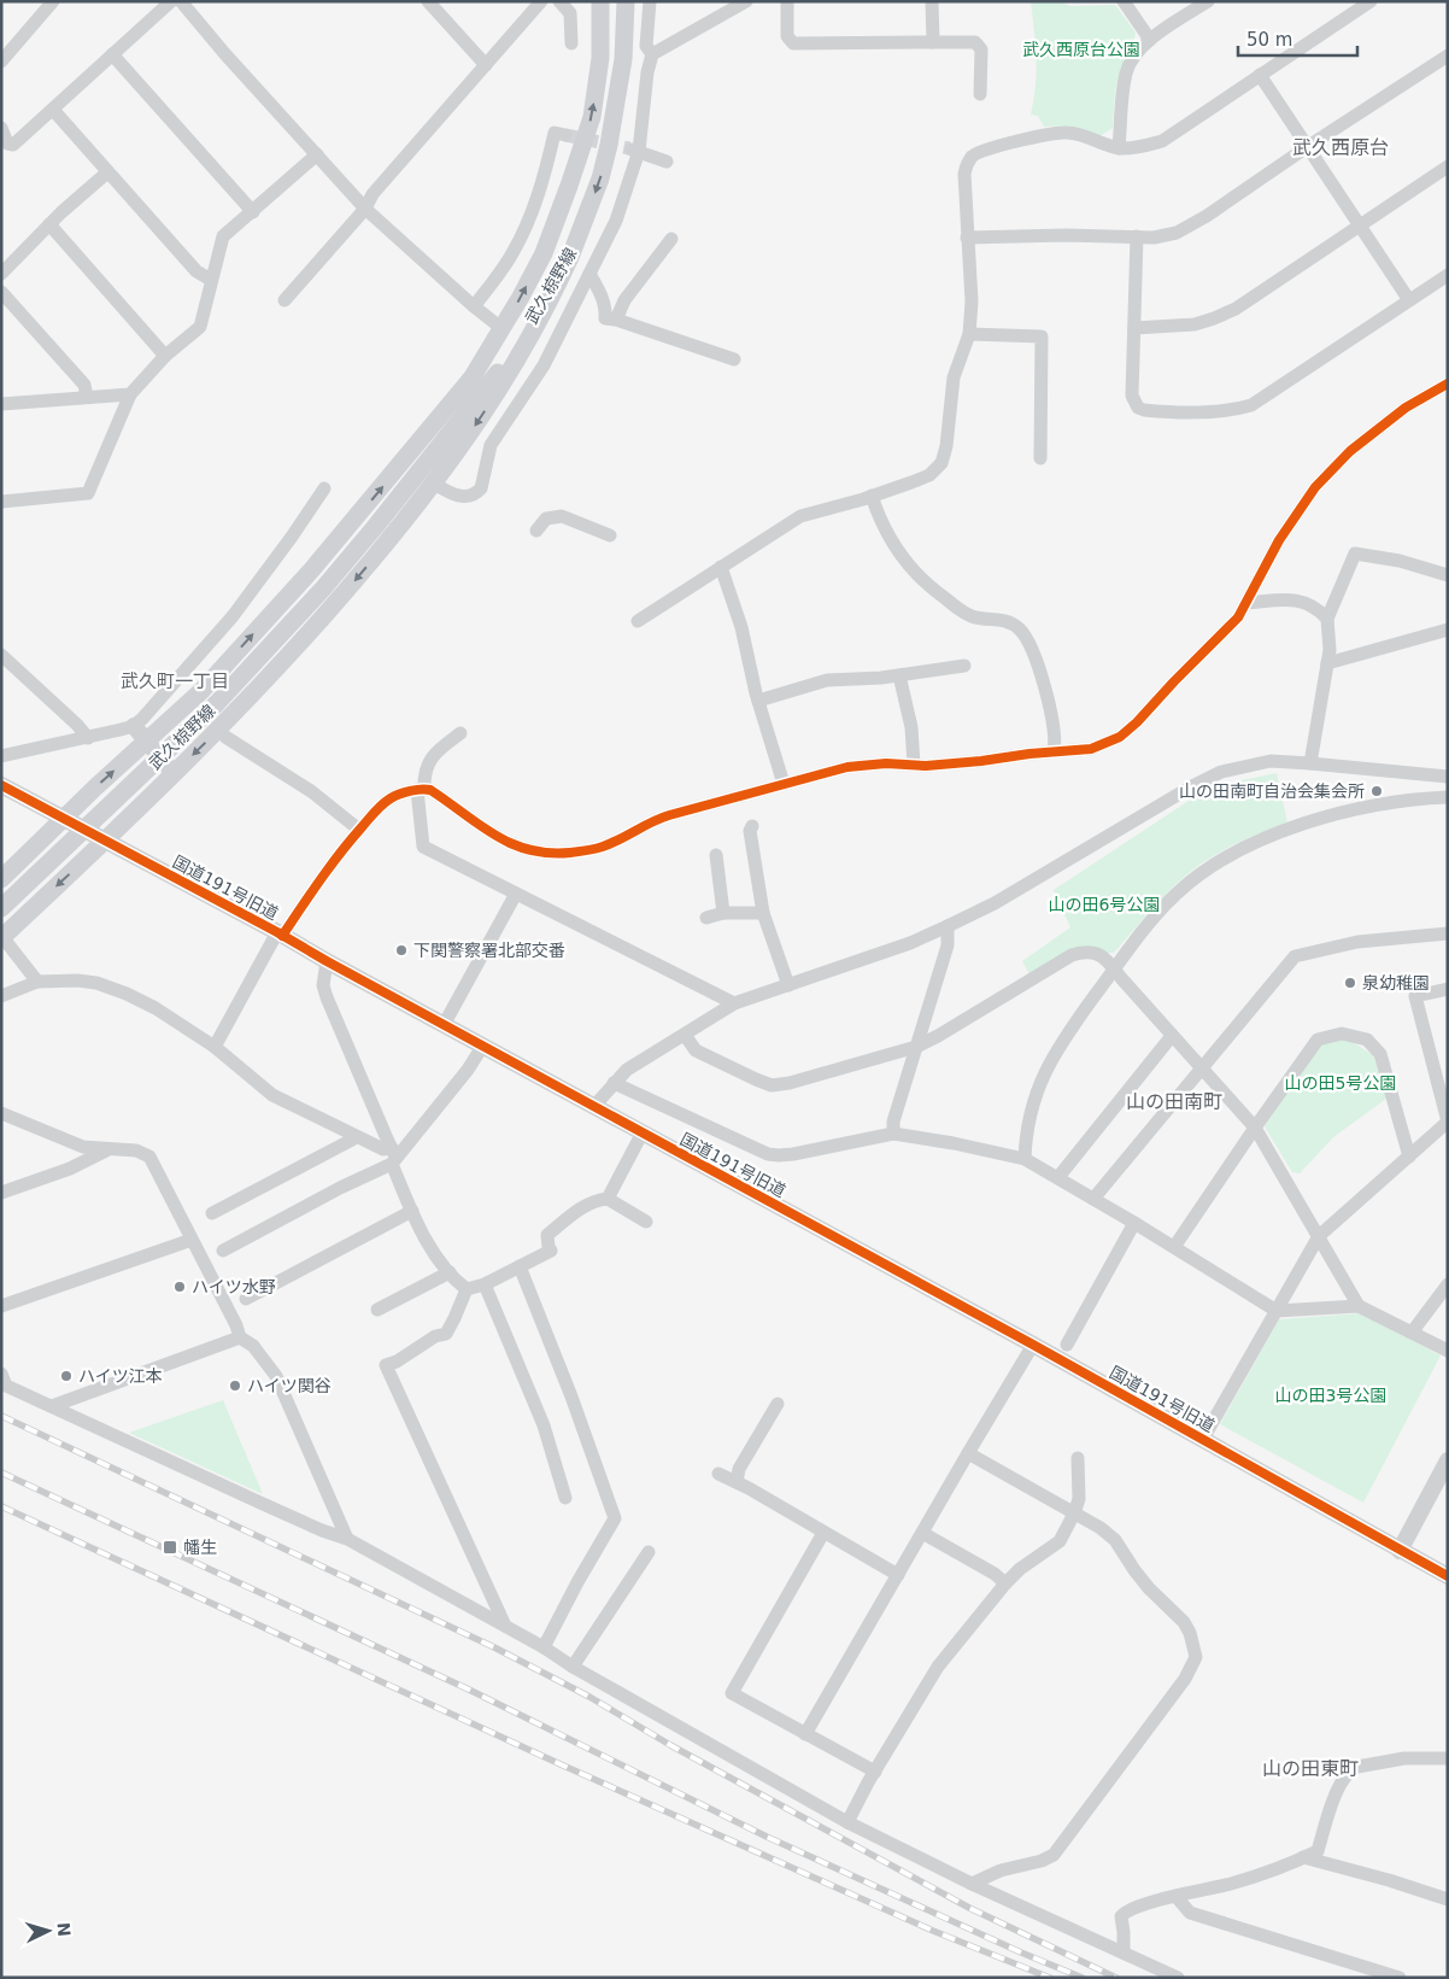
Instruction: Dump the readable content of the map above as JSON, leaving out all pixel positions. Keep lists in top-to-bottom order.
{
  "streets": {
    "main road": ["武久椋野線"],
    "street": ["国道191号旧道"]
  },
  "districts": [
    "武久西原台",
    "武久町一丁目",
    "山の田南町",
    "山の田東町"
  ],
  "parks": [
    "武久西原台公園",
    "山の田6号公園",
    "山の田5号公園",
    "山の田3号公園"
  ],
  "places": {
    "other": [
      "山の田南町自治会集会所",
      "下関警察署北部交番",
      "泉幼稚園",
      "ハイツ水野",
      "ハイツ江本",
      "ハイツ関谷"
    ],
    "transit": ["幡生"]
  },
  "scale_bar": "50 m",
  "north": "right"
}
